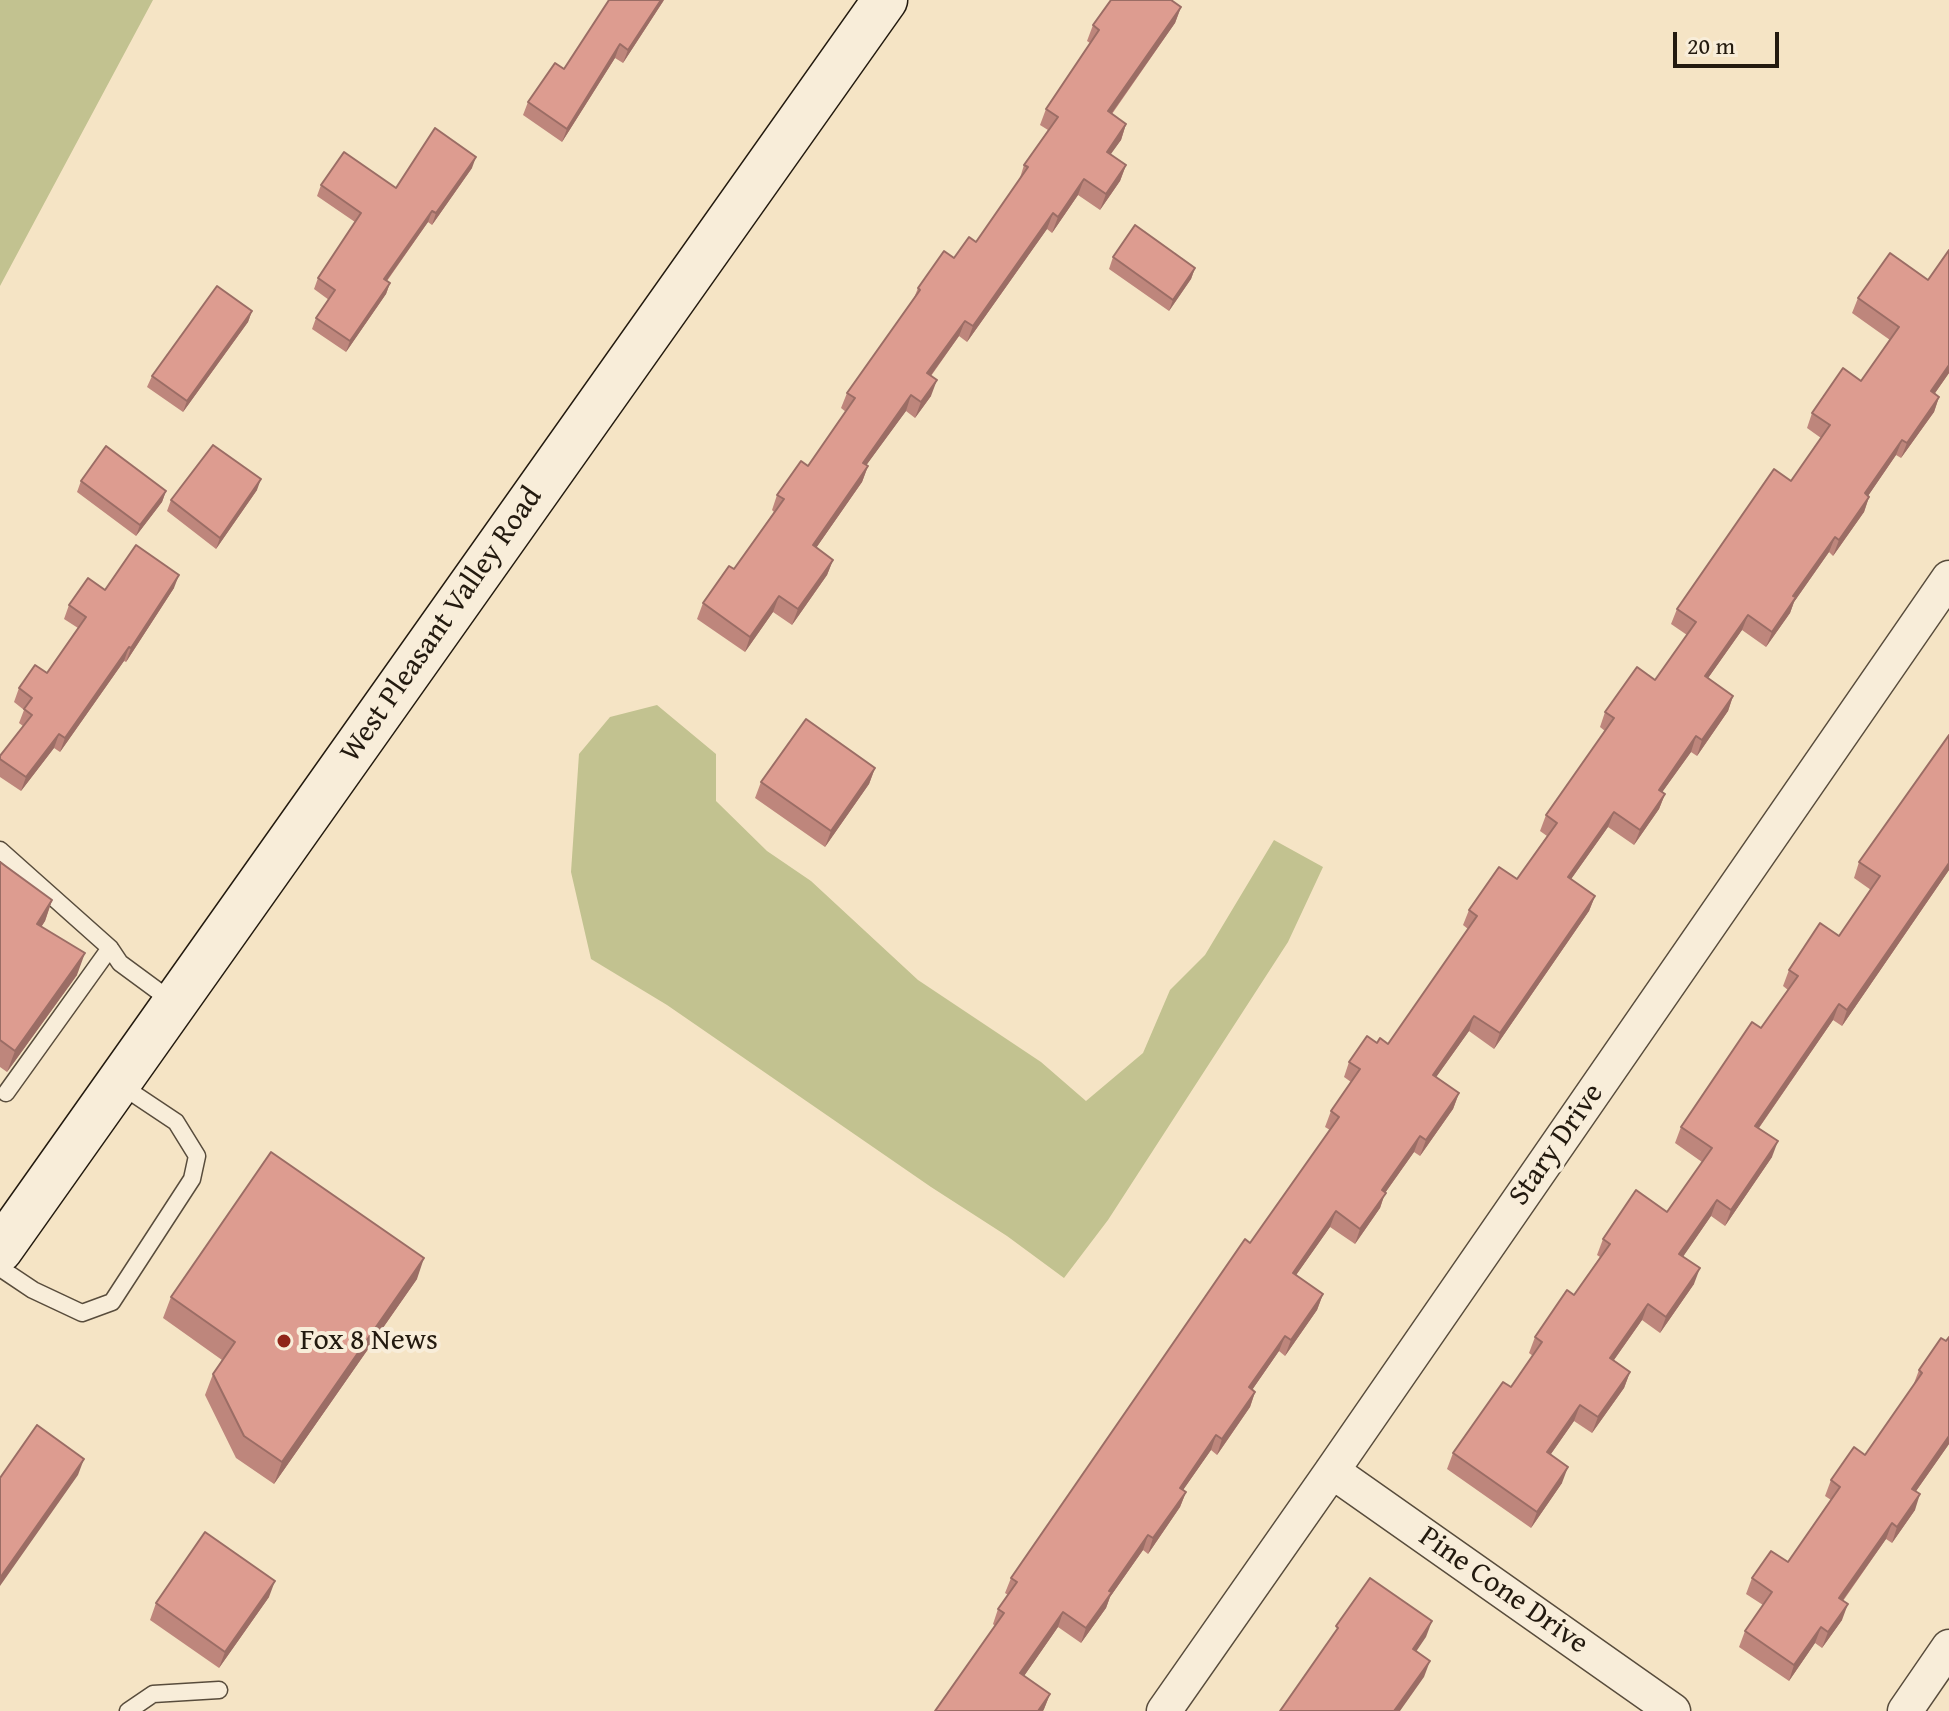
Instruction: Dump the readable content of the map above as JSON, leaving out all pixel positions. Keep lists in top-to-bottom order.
{
  "streets": {
    "main road": ["West Pleasant Valley Road"],
    "street": ["Stary Drive", "Pine Cone Drive"]
  },
  "crossings": [
    ["Stary Drive", "Pine Cone Drive"]
  ],
  "places": ["Fox 8 News"],
  "scale_bar": "20 m"
}
